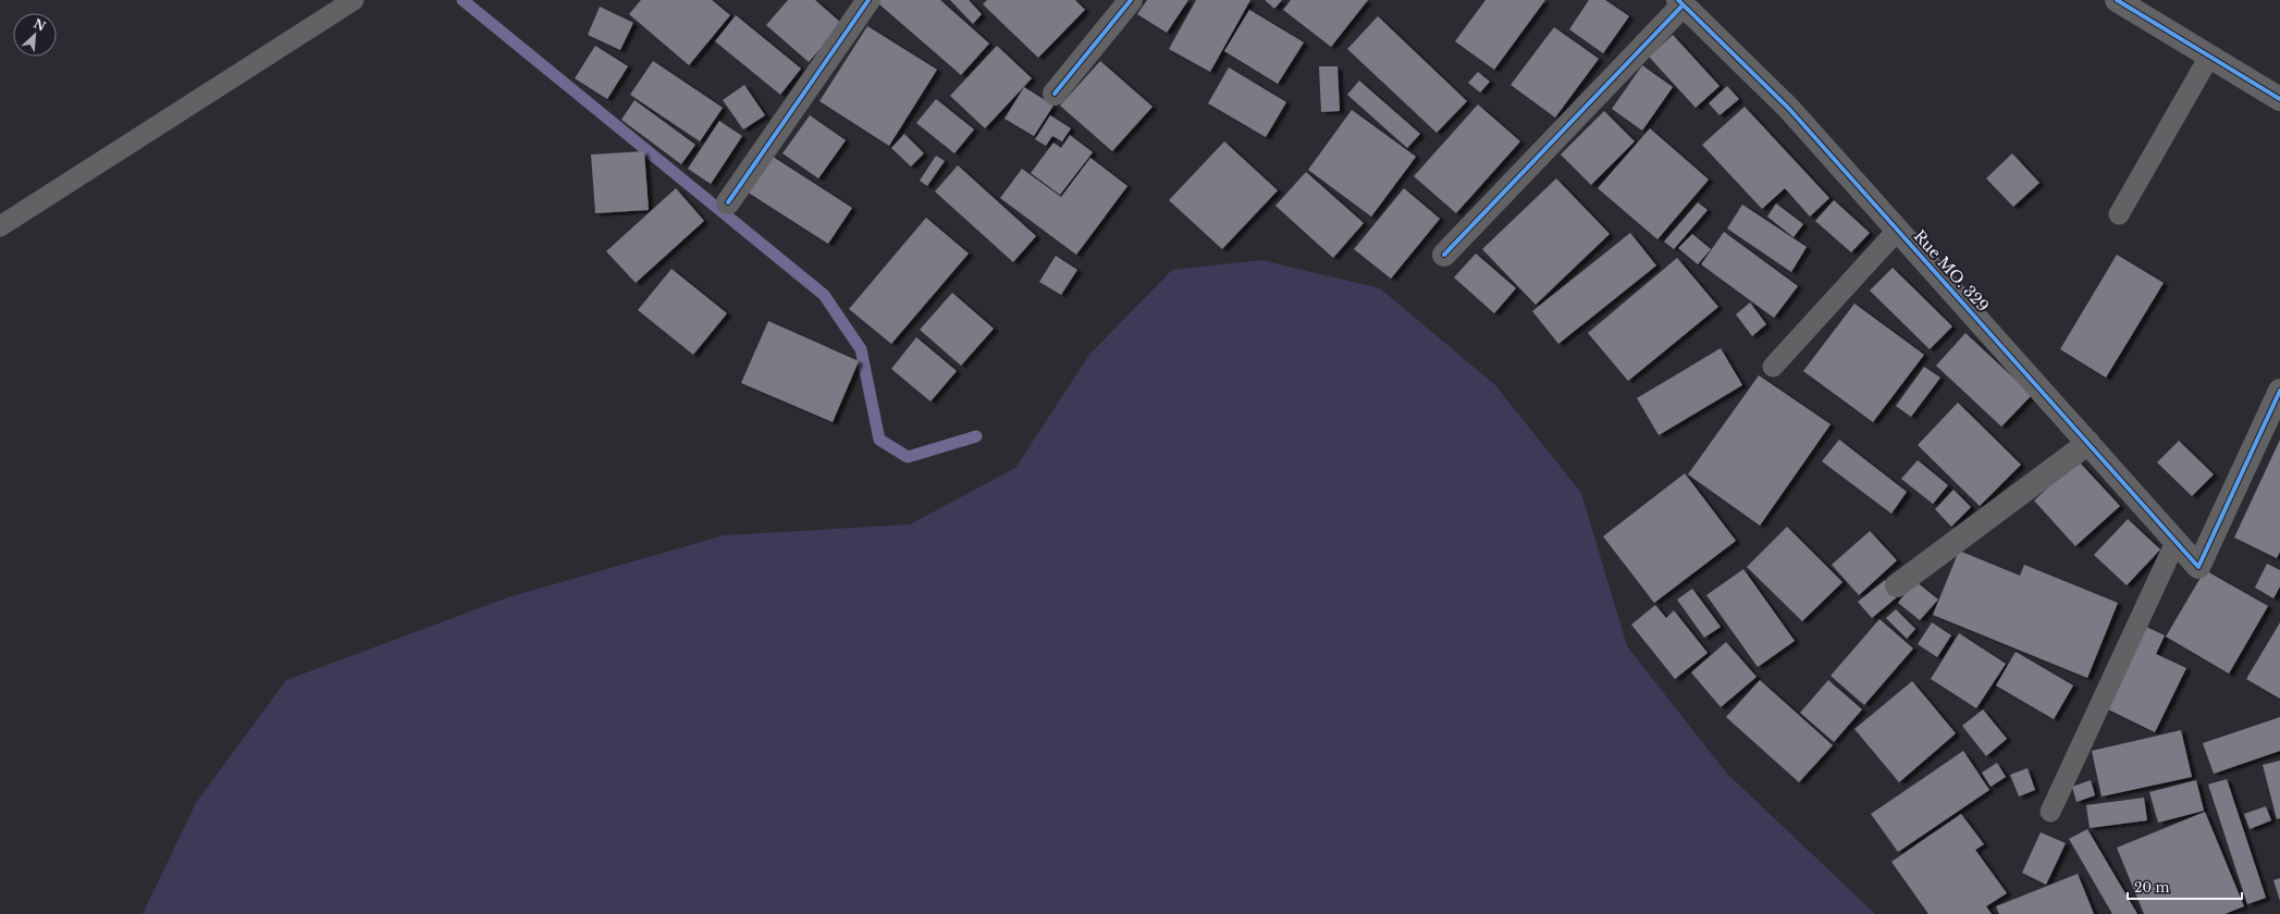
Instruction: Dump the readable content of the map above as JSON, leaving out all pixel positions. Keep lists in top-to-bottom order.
{
  "streets": {
    "street": ["Rue MO. 329"]
  },
  "scale_bar": "20 m",
  "north": "top right"
}
